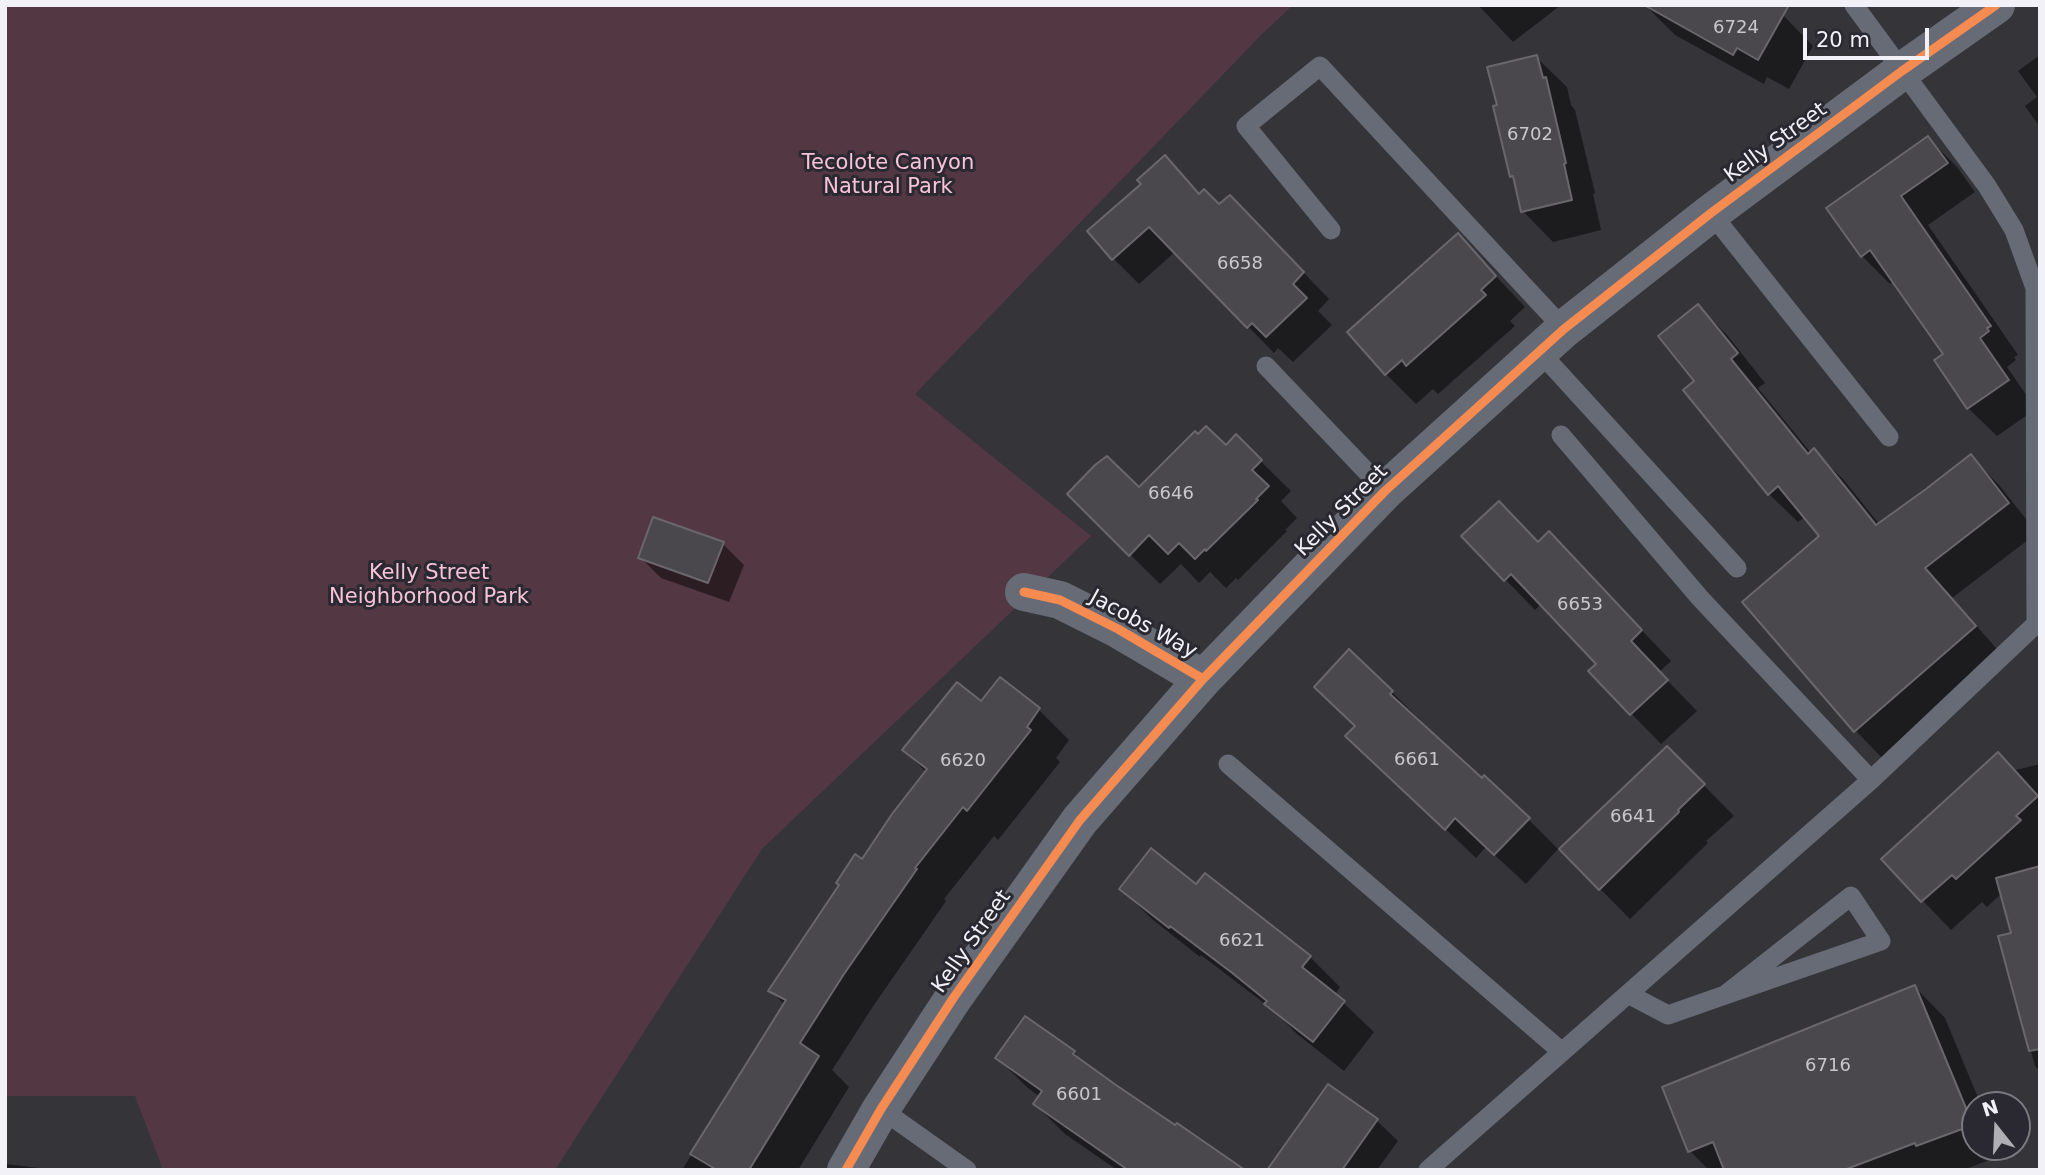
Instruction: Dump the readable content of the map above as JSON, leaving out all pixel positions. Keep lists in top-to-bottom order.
{
  "streets": {
    "street": ["Kelly Street", "Jacobs Way"]
  },
  "crossings": [
    ["Kelly Street", "Jacobs Way"]
  ],
  "parks": ["Tecolote Canyon Natural Park", "Kelly Street Neighborhood Park"],
  "house_numbers": [
    "6724",
    "6702",
    "6658",
    "6646",
    "6653",
    "6661",
    "6620",
    "6641",
    "6621",
    "6716",
    "6601"
  ],
  "scale_bar": "20 m",
  "north": "top"
}
